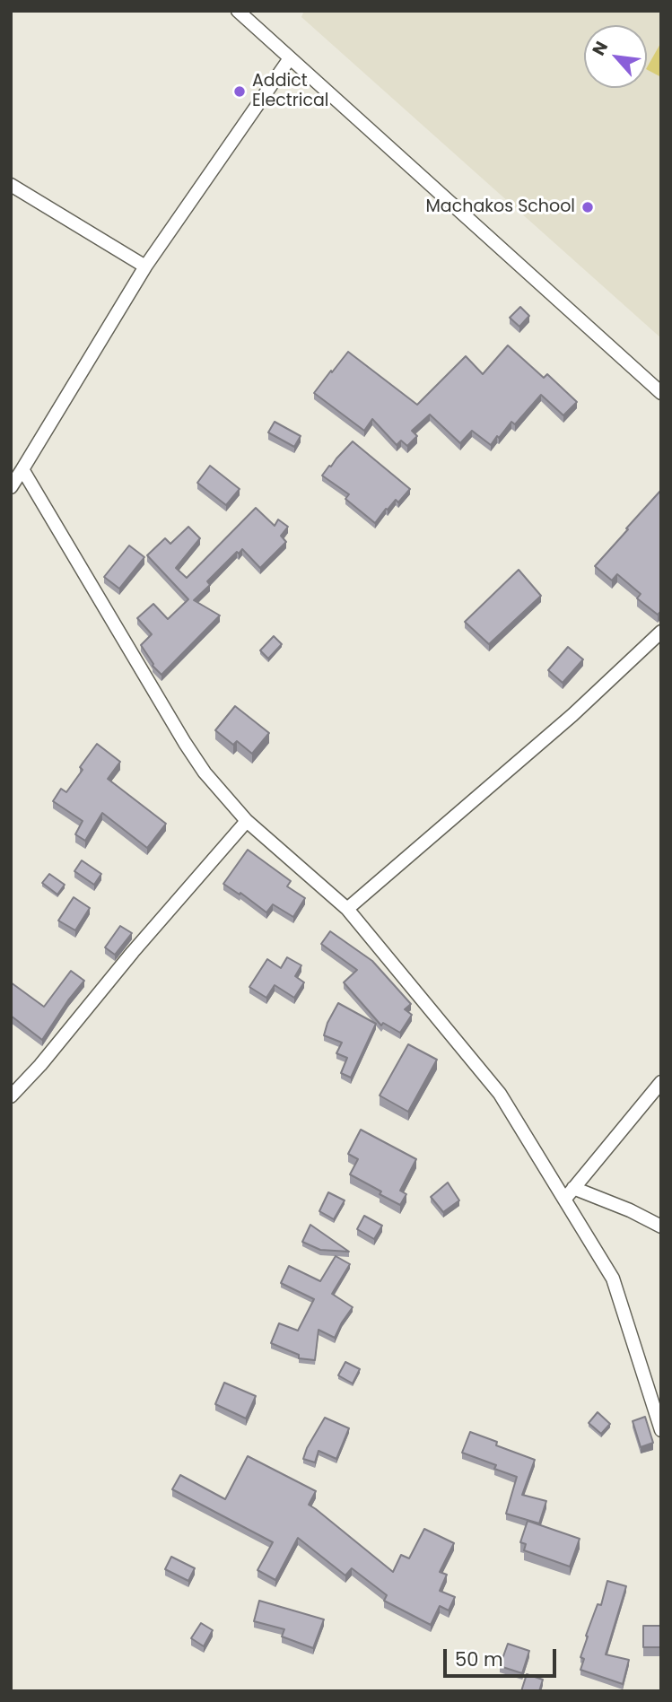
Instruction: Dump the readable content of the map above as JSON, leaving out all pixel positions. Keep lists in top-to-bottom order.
{
  "places": ["Addict Electrical", "Machakos School"],
  "scale_bar": "50 m",
  "north": "top left"
}
